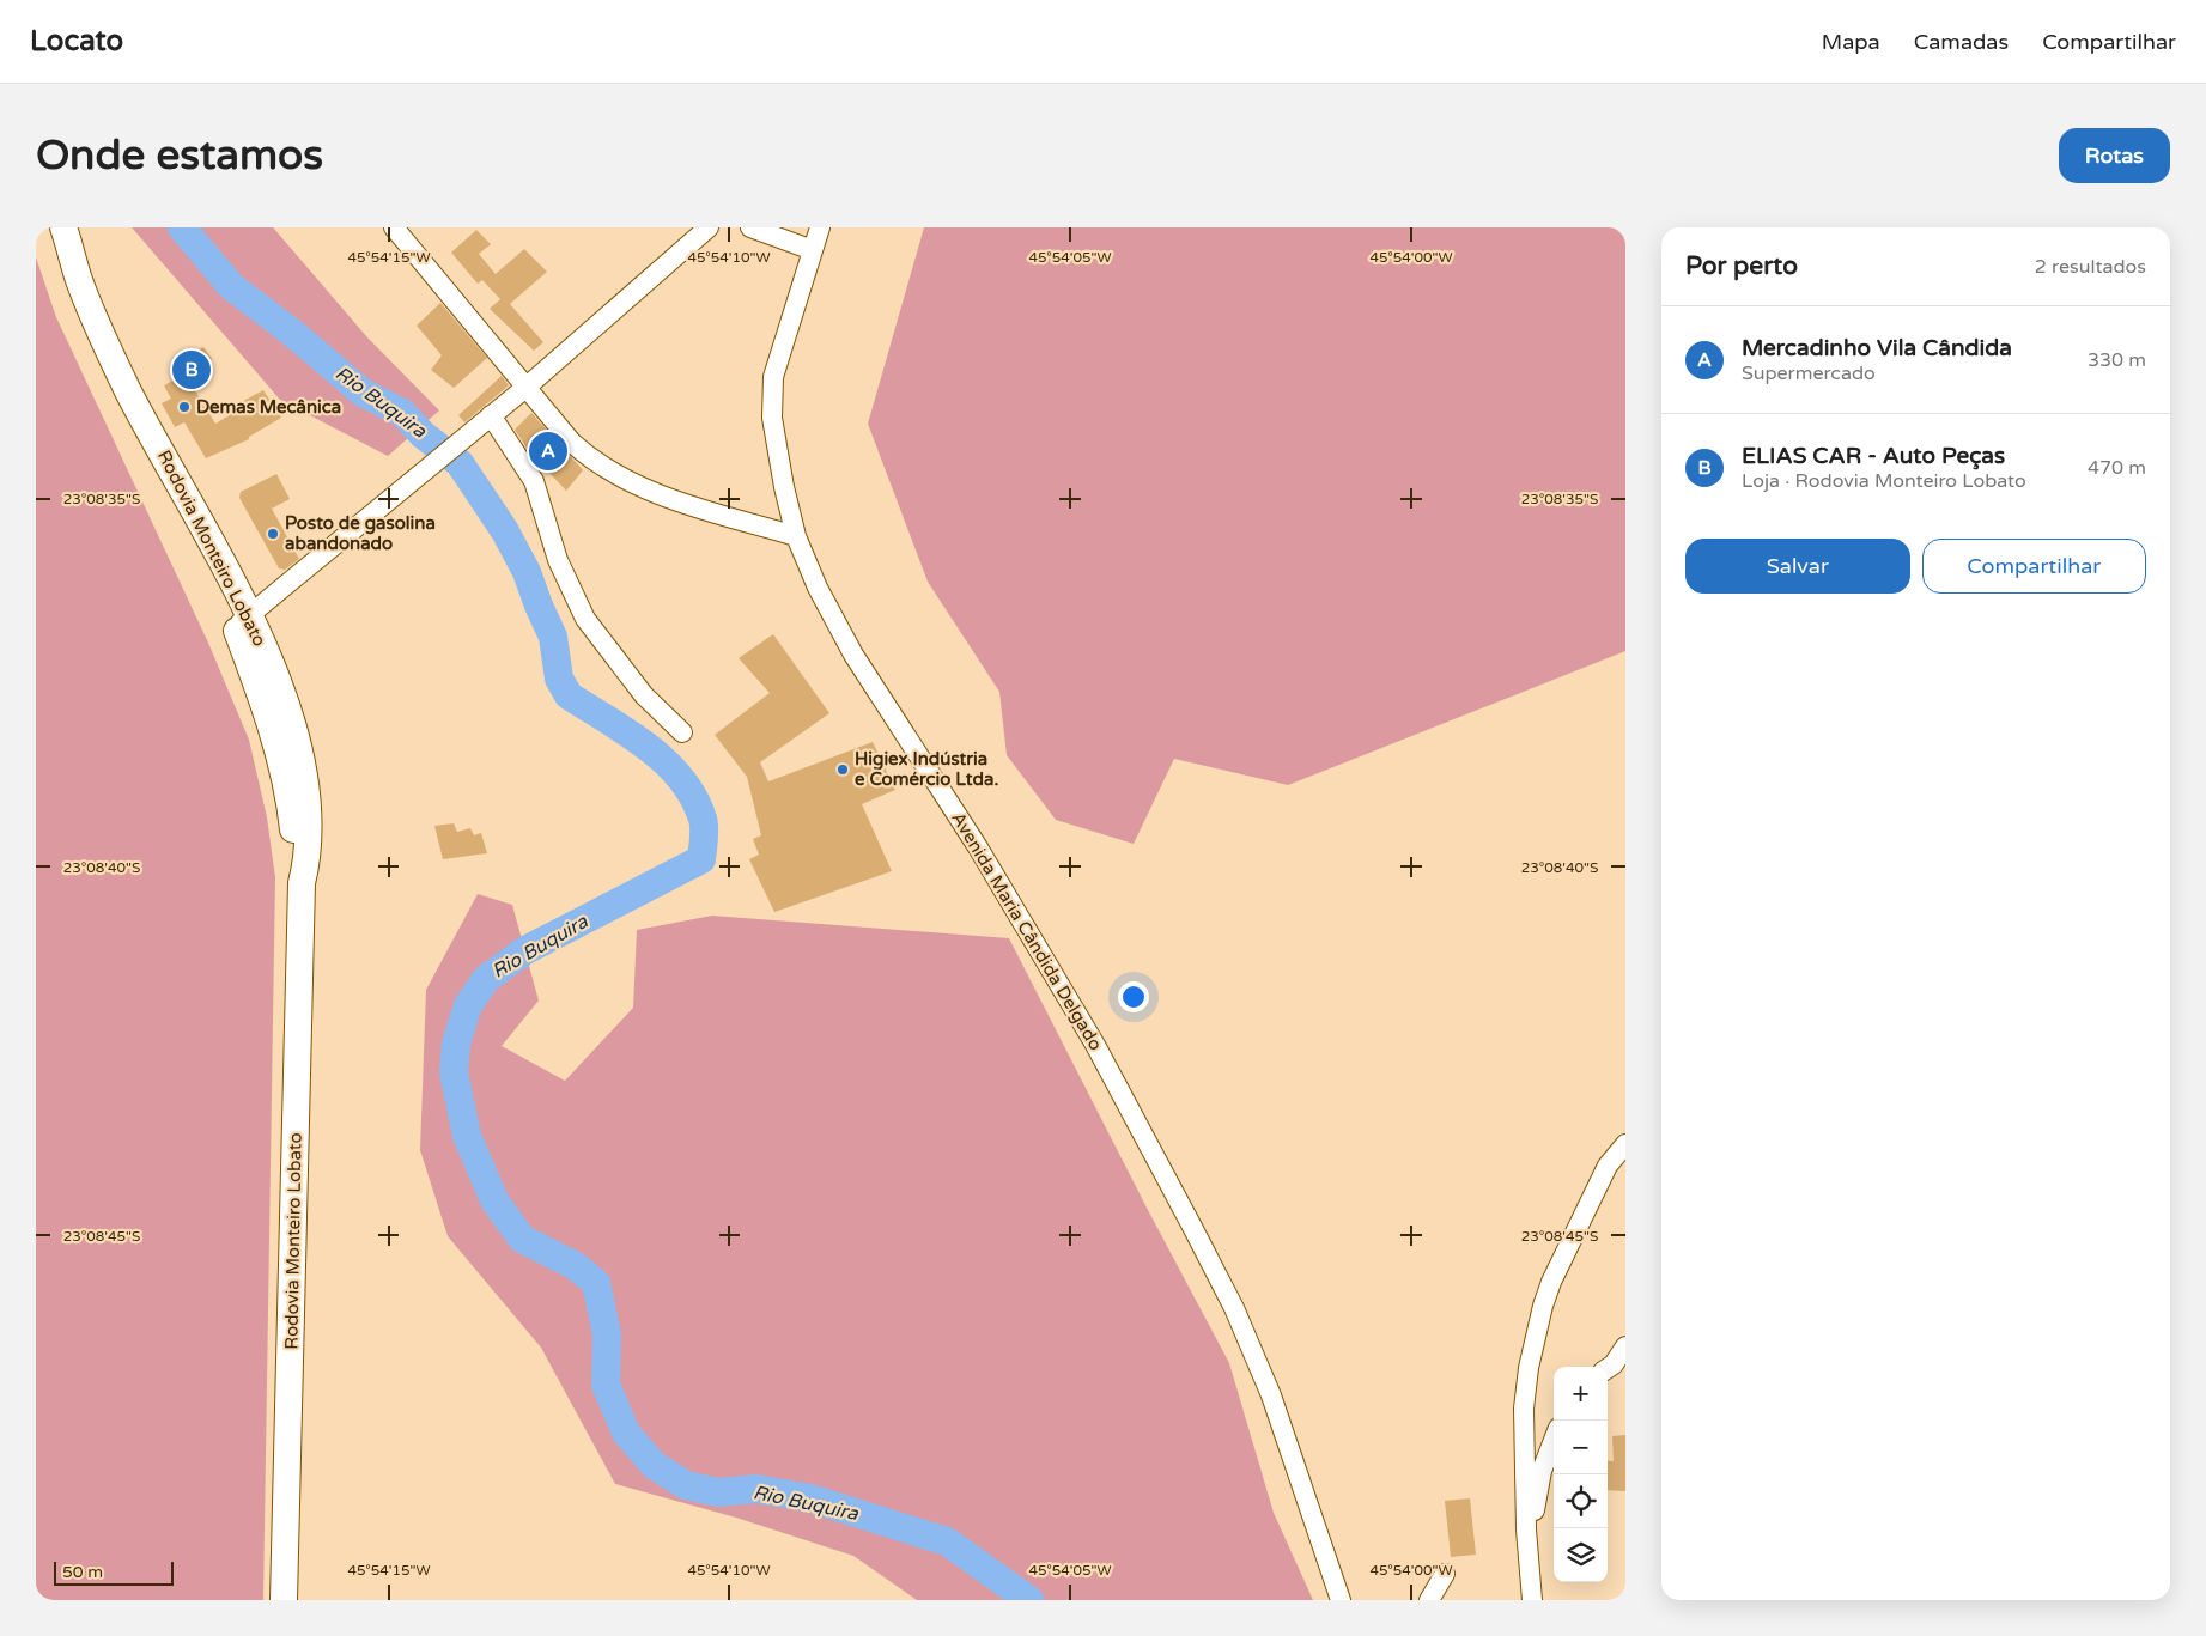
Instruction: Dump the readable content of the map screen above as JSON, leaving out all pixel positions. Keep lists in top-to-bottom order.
{
  "streets": {
    "main road": ["Rodovia Monteiro Lobato"],
    "street": ["Avenida Maria Cândida Delgado"]
  },
  "water": ["Rio Buquira"],
  "places": ["Demas Mecânica", "Posto de gasolina abandonado", "Higiex Indústria e Comércio Ltda."],
  "scale_bar": "50 m",
  "page": {
    "header": "Locato",
    "nav": ["Mapa", "Camadas", "Compartilhar"],
    "buttons": [
      "Rotas",
      ["Salvar", "Compartilhar"]
    ],
    "title": "Onde estamos",
    "heading": ["Por perto", "2 resultados"],
    "list": [
      {
        "mark": "A",
        "name": "Mercadinho Vila Cândida",
        "note": "Supermercado",
        "value": "330 m"
      },
      {
        "mark": "B",
        "name": "ELIAS CAR - Auto Peças",
        "note": "Loja · Rodovia Monteiro Lobato",
        "value": "470 m"
      }
    ],
    "pins": ["B", "A"],
    "map_buttons": ["+", "−"],
    "scale": "50 m"
  },
  "coordinates": [
    "45°54'15\"W",
    "45°54'10\"W",
    "45°54'05\"W",
    "45°54'00\"W",
    "23°08'35\"S",
    "23°08'40\"S",
    "23°08'45\"S"
  ]
}
